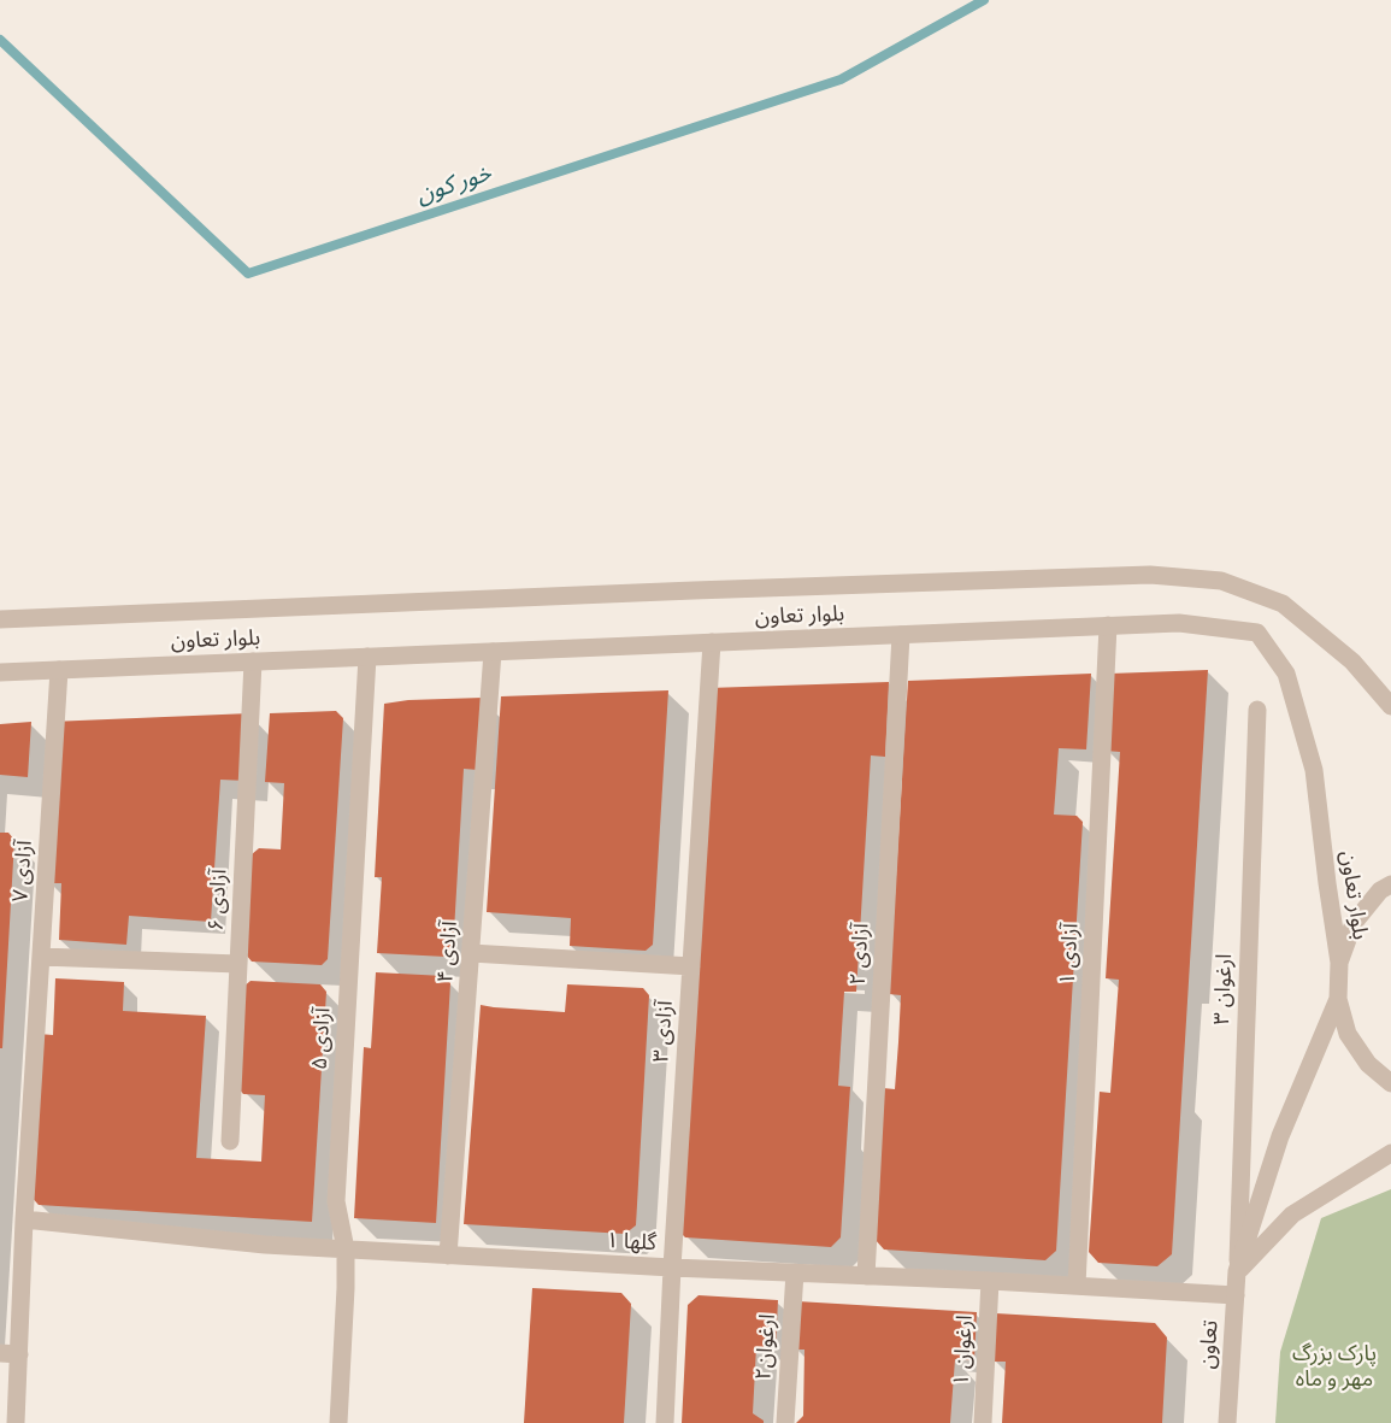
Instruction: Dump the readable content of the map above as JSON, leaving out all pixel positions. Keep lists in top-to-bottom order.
{
  "streets": {
    "street": [
      "بلوار تعاون",
      "آزادی ۷",
      "آزادی ۶",
      "آزادی ۴",
      "آزادی ۲",
      "آزادی ۱",
      "ارغوان ۳",
      "آزادی ۳",
      "آزادی ۵",
      "گلها ۱",
      "تعاون",
      "ارغوان۲",
      "ارغوان ۱"
    ]
  },
  "crossings": [
    ["بلوار تعاون", "آزادی ۷"],
    ["بلوار تعاون", "آزادی ۶"],
    ["بلوار تعاون", "آزادی ۴"],
    ["بلوار تعاون", "آزادی ۲"],
    ["بلوار تعاون", "آزادی ۱"],
    ["بلوار تعاون", "آزادی ۳"],
    ["بلوار تعاون", "آزادی ۵"],
    ["آزادی ۷", "گلها ۱"],
    ["آزادی ۴", "گلها ۱"],
    ["آزادی ۲", "گلها ۱"],
    ["آزادی ۱", "گلها ۱"],
    ["ارغوان ۳", "تعاون"],
    ["آزادی ۳", "گلها ۱"],
    ["آزادی ۵", "گلها ۱"],
    ["گلها ۱", "تعاون"],
    ["گلها ۱", "ارغوان۲"],
    ["گلها ۱", "ارغوان ۱"]
  ],
  "water": ["خور کون"],
  "parks": ["پارک بزرگ مهر و ماه"]
}
